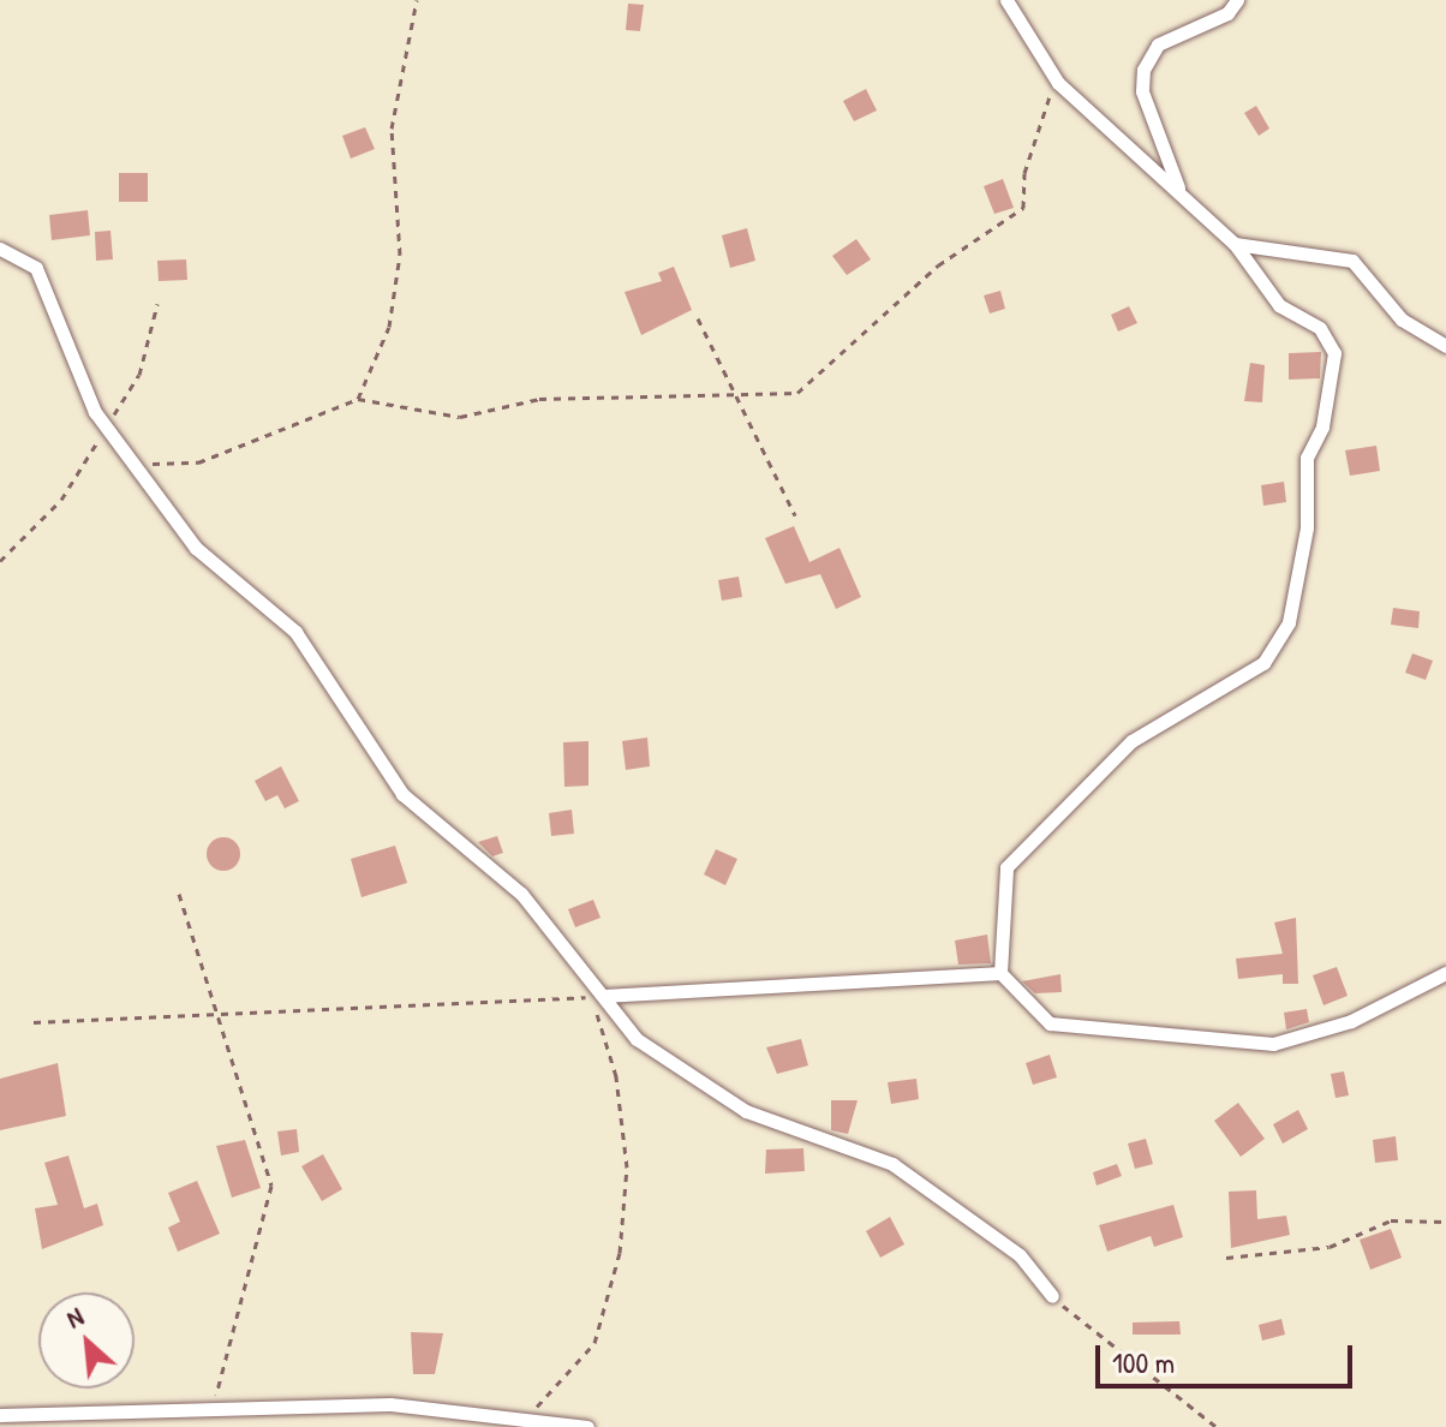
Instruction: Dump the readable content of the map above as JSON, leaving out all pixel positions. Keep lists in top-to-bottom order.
{
  "scale_bar": "100 m",
  "north": "top left"
}
